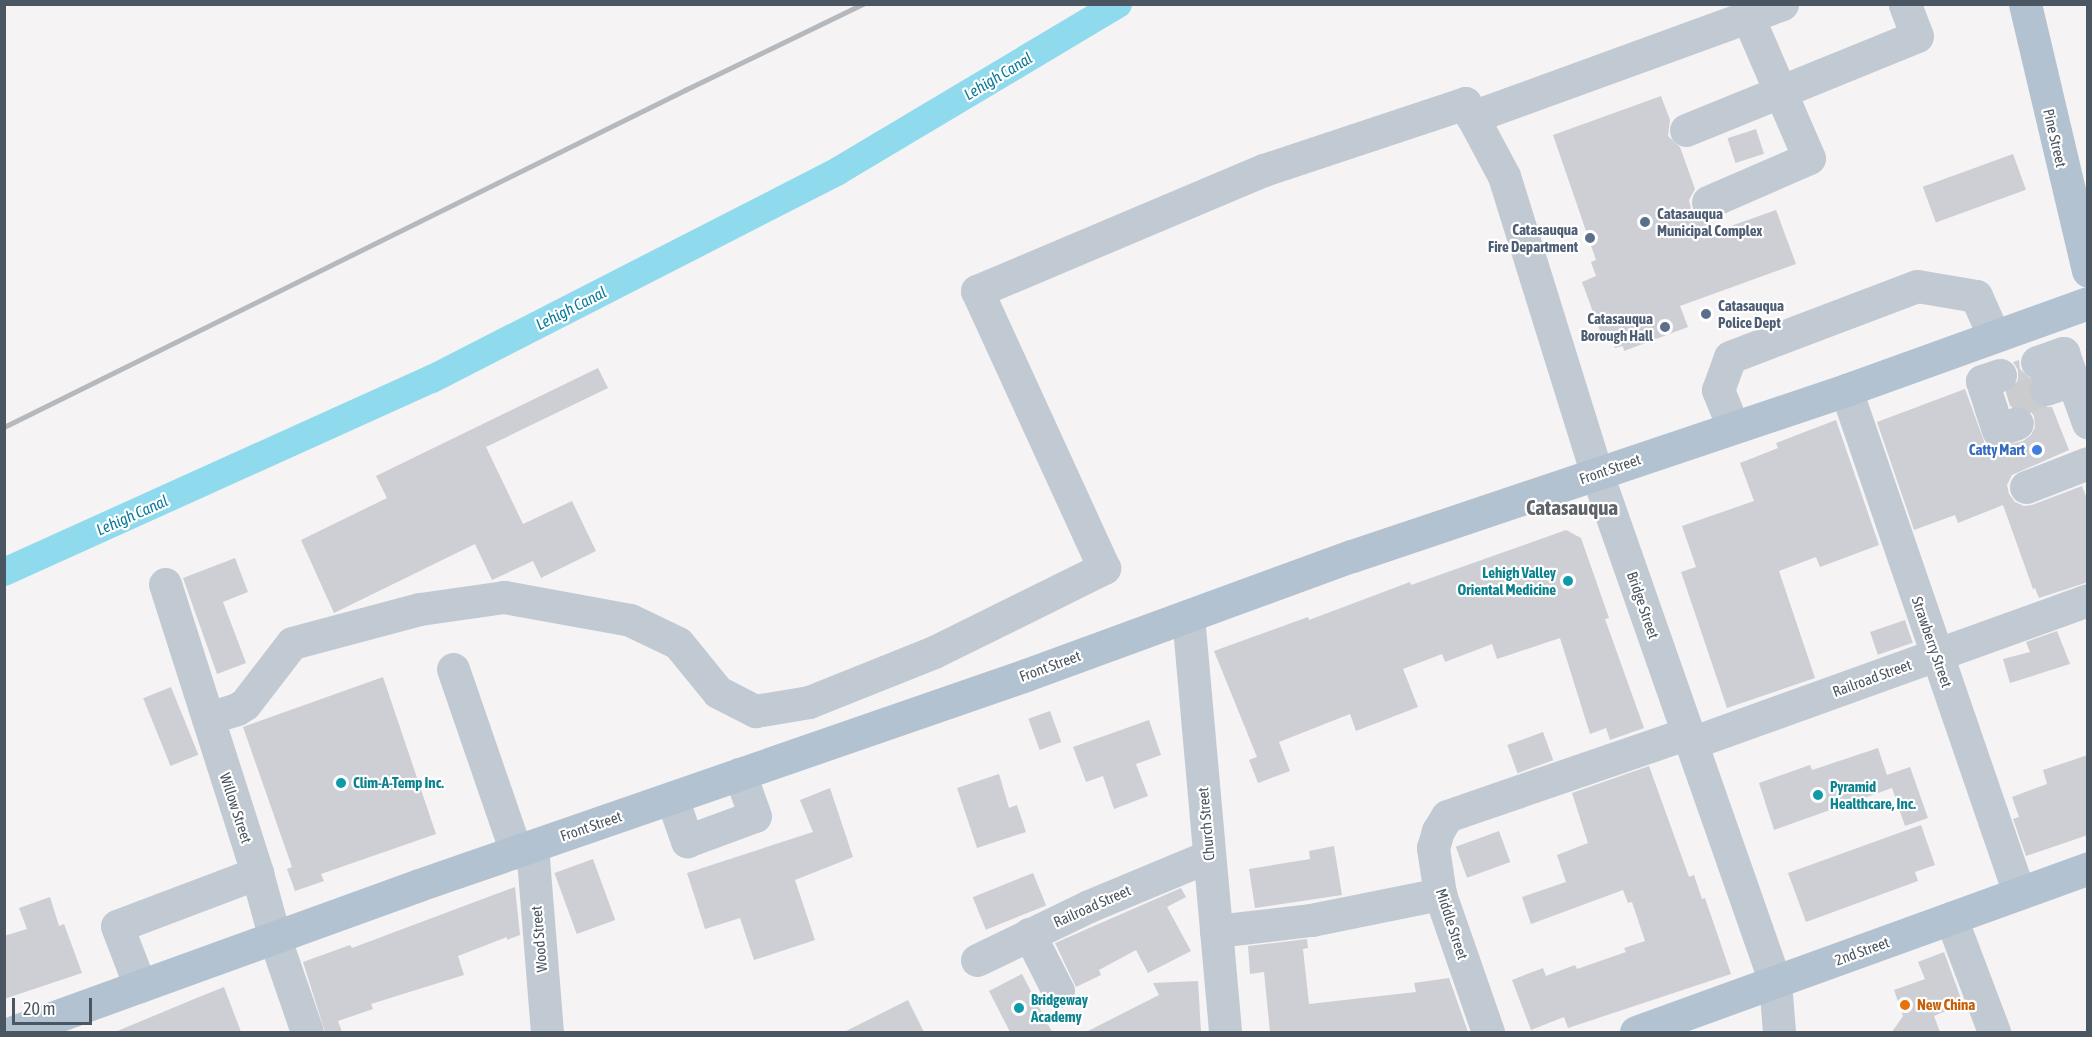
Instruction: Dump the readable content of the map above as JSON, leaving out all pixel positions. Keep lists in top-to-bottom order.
{
  "streets": {
    "main road": ["Pine Street", "Front Street", "2nd Street"],
    "street": [
      "Bridge Street",
      "Strawberry Street",
      "Railroad Street",
      "Willow Street",
      "Church Street",
      "Middle Street",
      "Wood Street"
    ]
  },
  "crossings": [
    ["Front Street", "Bridge Street"],
    ["Front Street", "Strawberry Street"],
    ["Front Street", "Willow Street"],
    ["Front Street", "Church Street"],
    ["Front Street", "Wood Street"],
    ["Bridge Street", "Railroad Street"],
    ["Bridge Street", "2nd Street"],
    ["Strawberry Street", "Railroad Street"],
    ["Strawberry Street", "2nd Street"],
    ["Railroad Street", "Church Street"],
    ["Railroad Street", "Middle Street"]
  ],
  "districts": ["Catasauqua"],
  "water": ["Lehigh Canal"],
  "places": [
    "Catasauqua Municipal Complex",
    "Catasauqua Fire Department",
    "Catasauqua Police Dept",
    "Catasauqua Borough Hall",
    "Catty Mart",
    "Lehigh Valley Oriental Medicine",
    "Clim-A-Temp Inc.",
    "Pyramid Healthcare, Inc.",
    "New China",
    "Bridgeway Academy"
  ],
  "scale_bar": "20 m"
}
